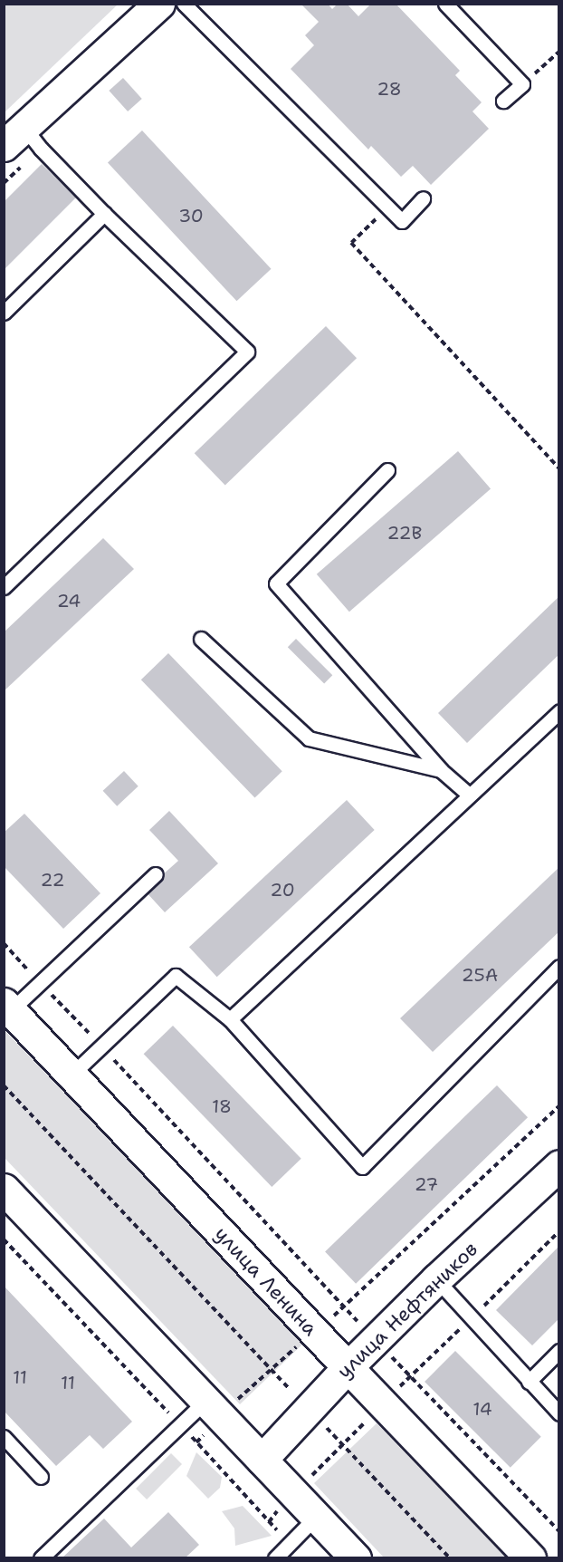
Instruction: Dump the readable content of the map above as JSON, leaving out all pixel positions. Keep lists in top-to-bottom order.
{
  "streets": {
    "main road": ["улица Ленина", "улица Нефтяников"]
  },
  "crossings": [
    ["улица Ленина", "улица Нефтяников"]
  ],
  "house_numbers": [
    "28",
    "30",
    "22В",
    "24",
    "22",
    "20",
    "25А",
    "18",
    "27",
    "11",
    "11",
    "14"
  ]
}
